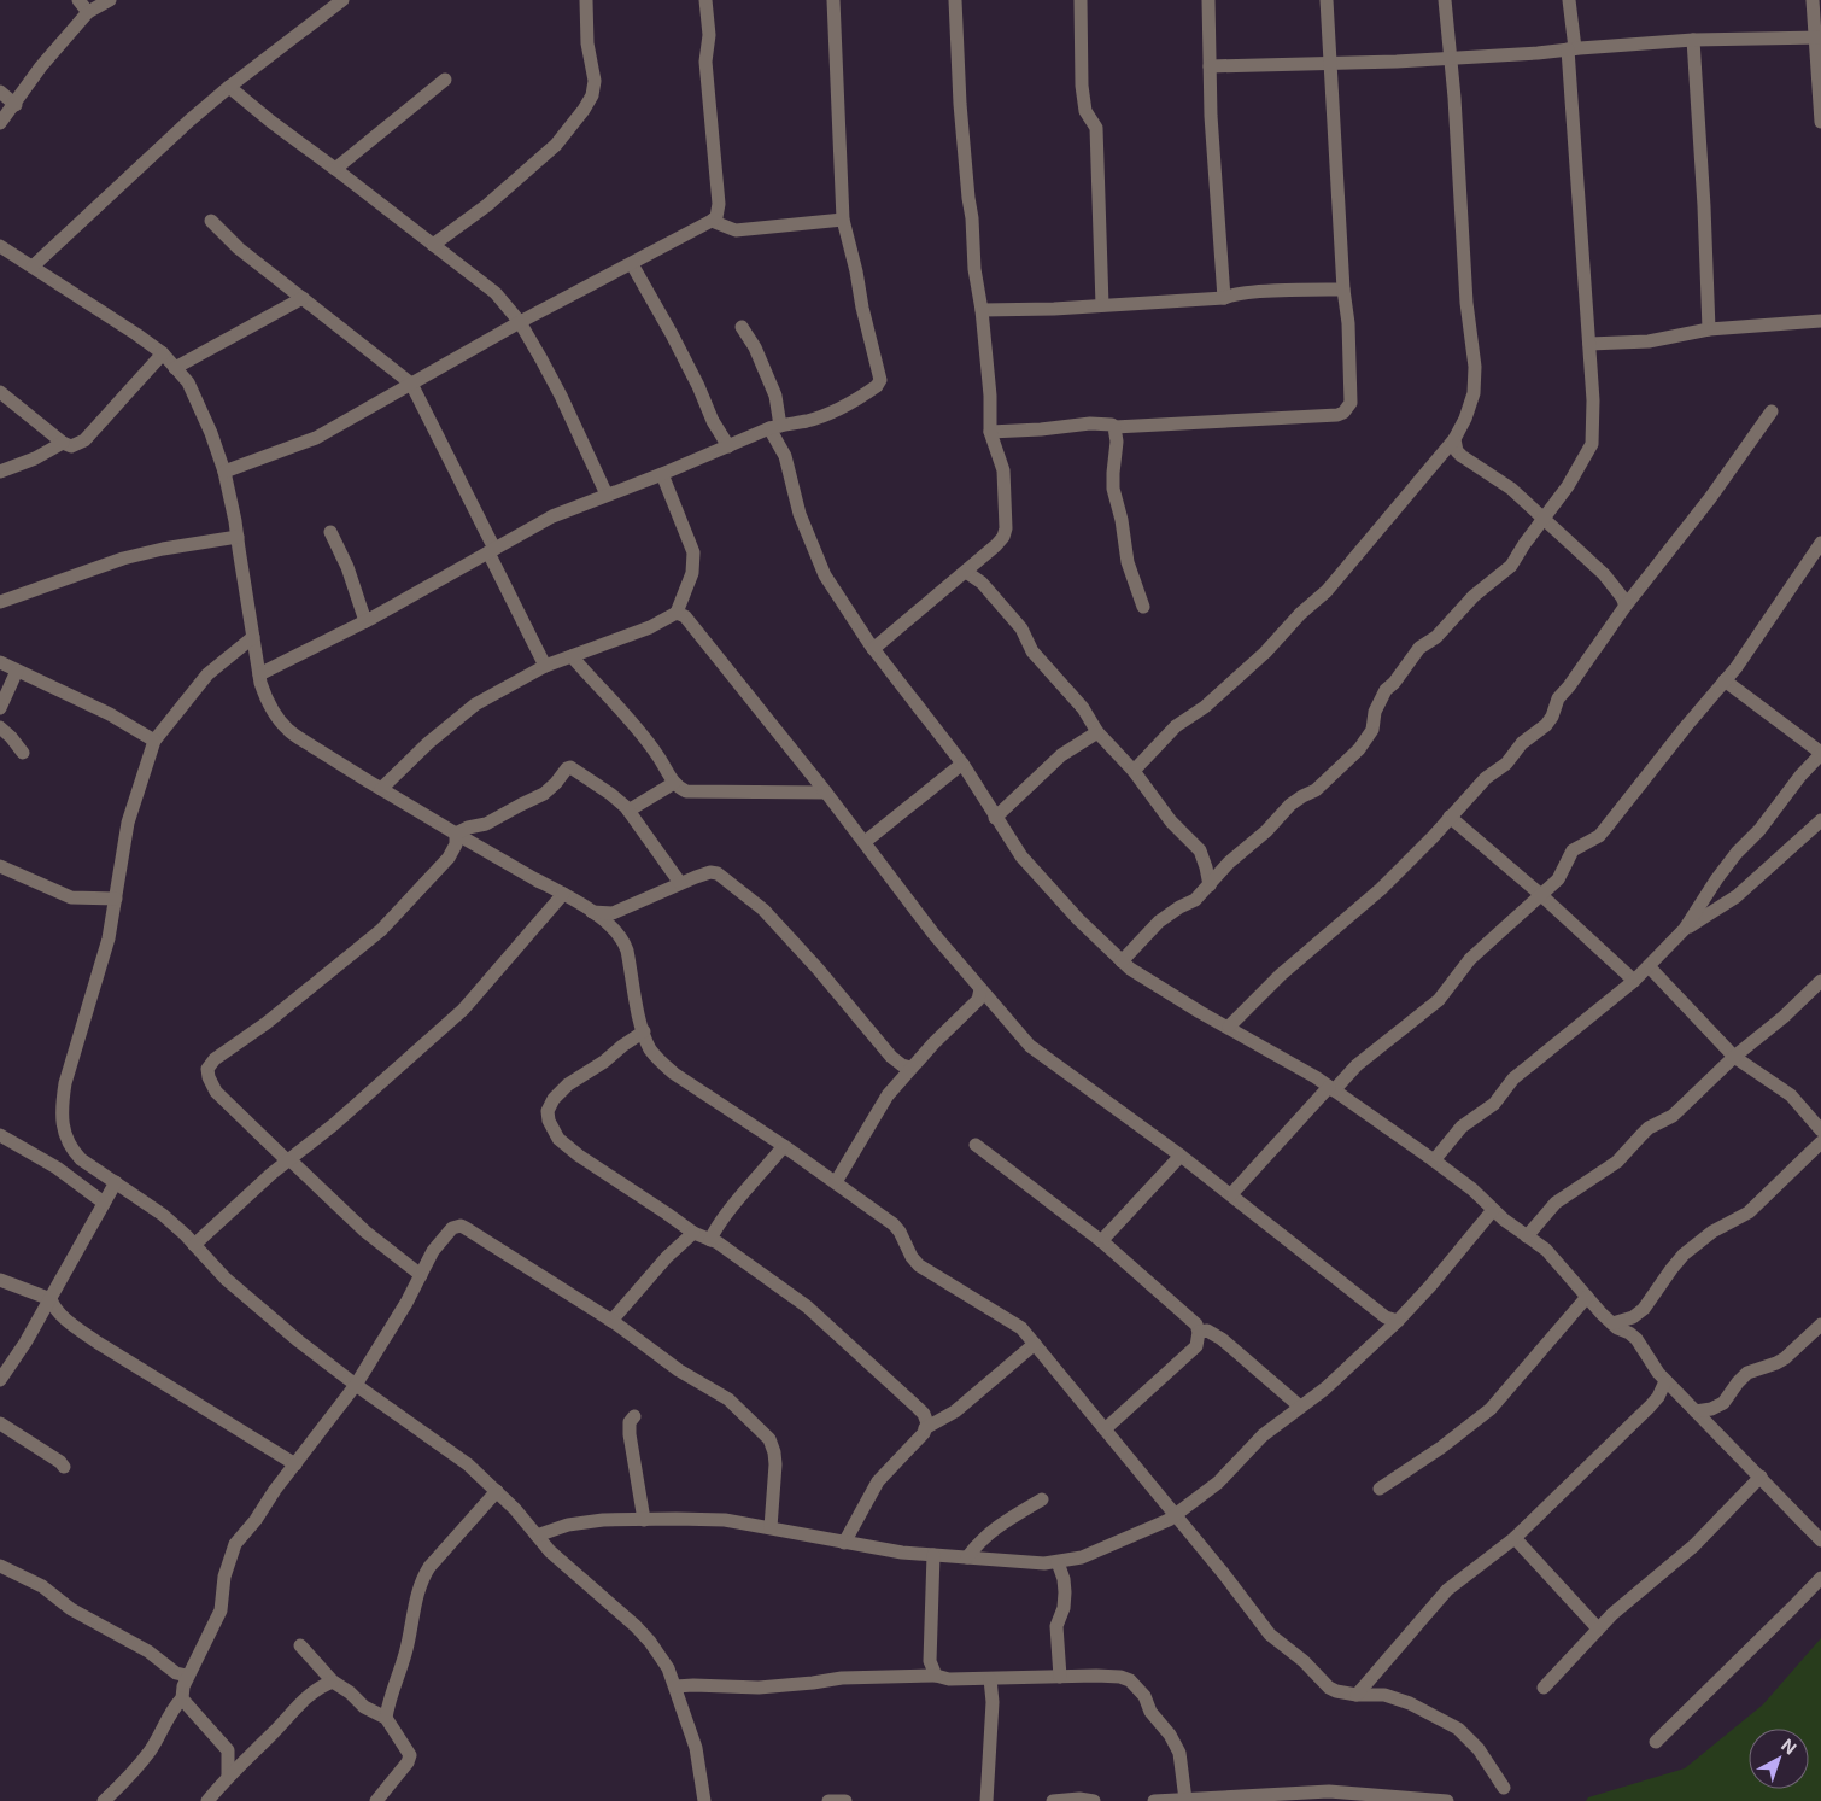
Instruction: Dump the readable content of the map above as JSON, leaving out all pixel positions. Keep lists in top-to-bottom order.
{
  "north": "top right"
}
